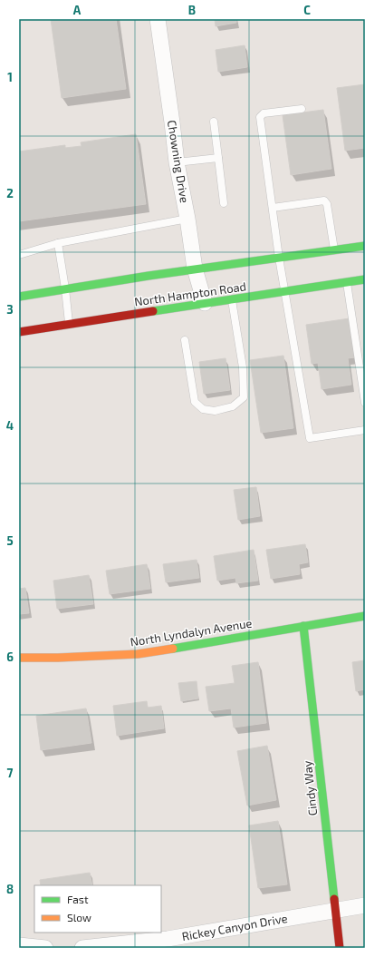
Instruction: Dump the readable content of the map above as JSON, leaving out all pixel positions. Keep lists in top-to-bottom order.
{
  "streets": {
    "main road": ["North Hampton Road", "North Lyndalyn Avenue", "Cindy Way"],
    "street": ["Chowning Drive", "Rickey Canyon Drive"]
  },
  "crossings": [
    ["Chowning Drive", "North Hampton Road"],
    ["North Lyndalyn Avenue", "Cindy Way"],
    ["Cindy Way", "Rickey Canyon Drive"]
  ],
  "legend": ["Fast", "Slow"],
  "grid": {
    "columns": ["A", "B", "C"],
    "rows": [
      "1",
      "2",
      "3",
      "4",
      "5",
      "6",
      "7",
      "8"
    ]
  }
}
